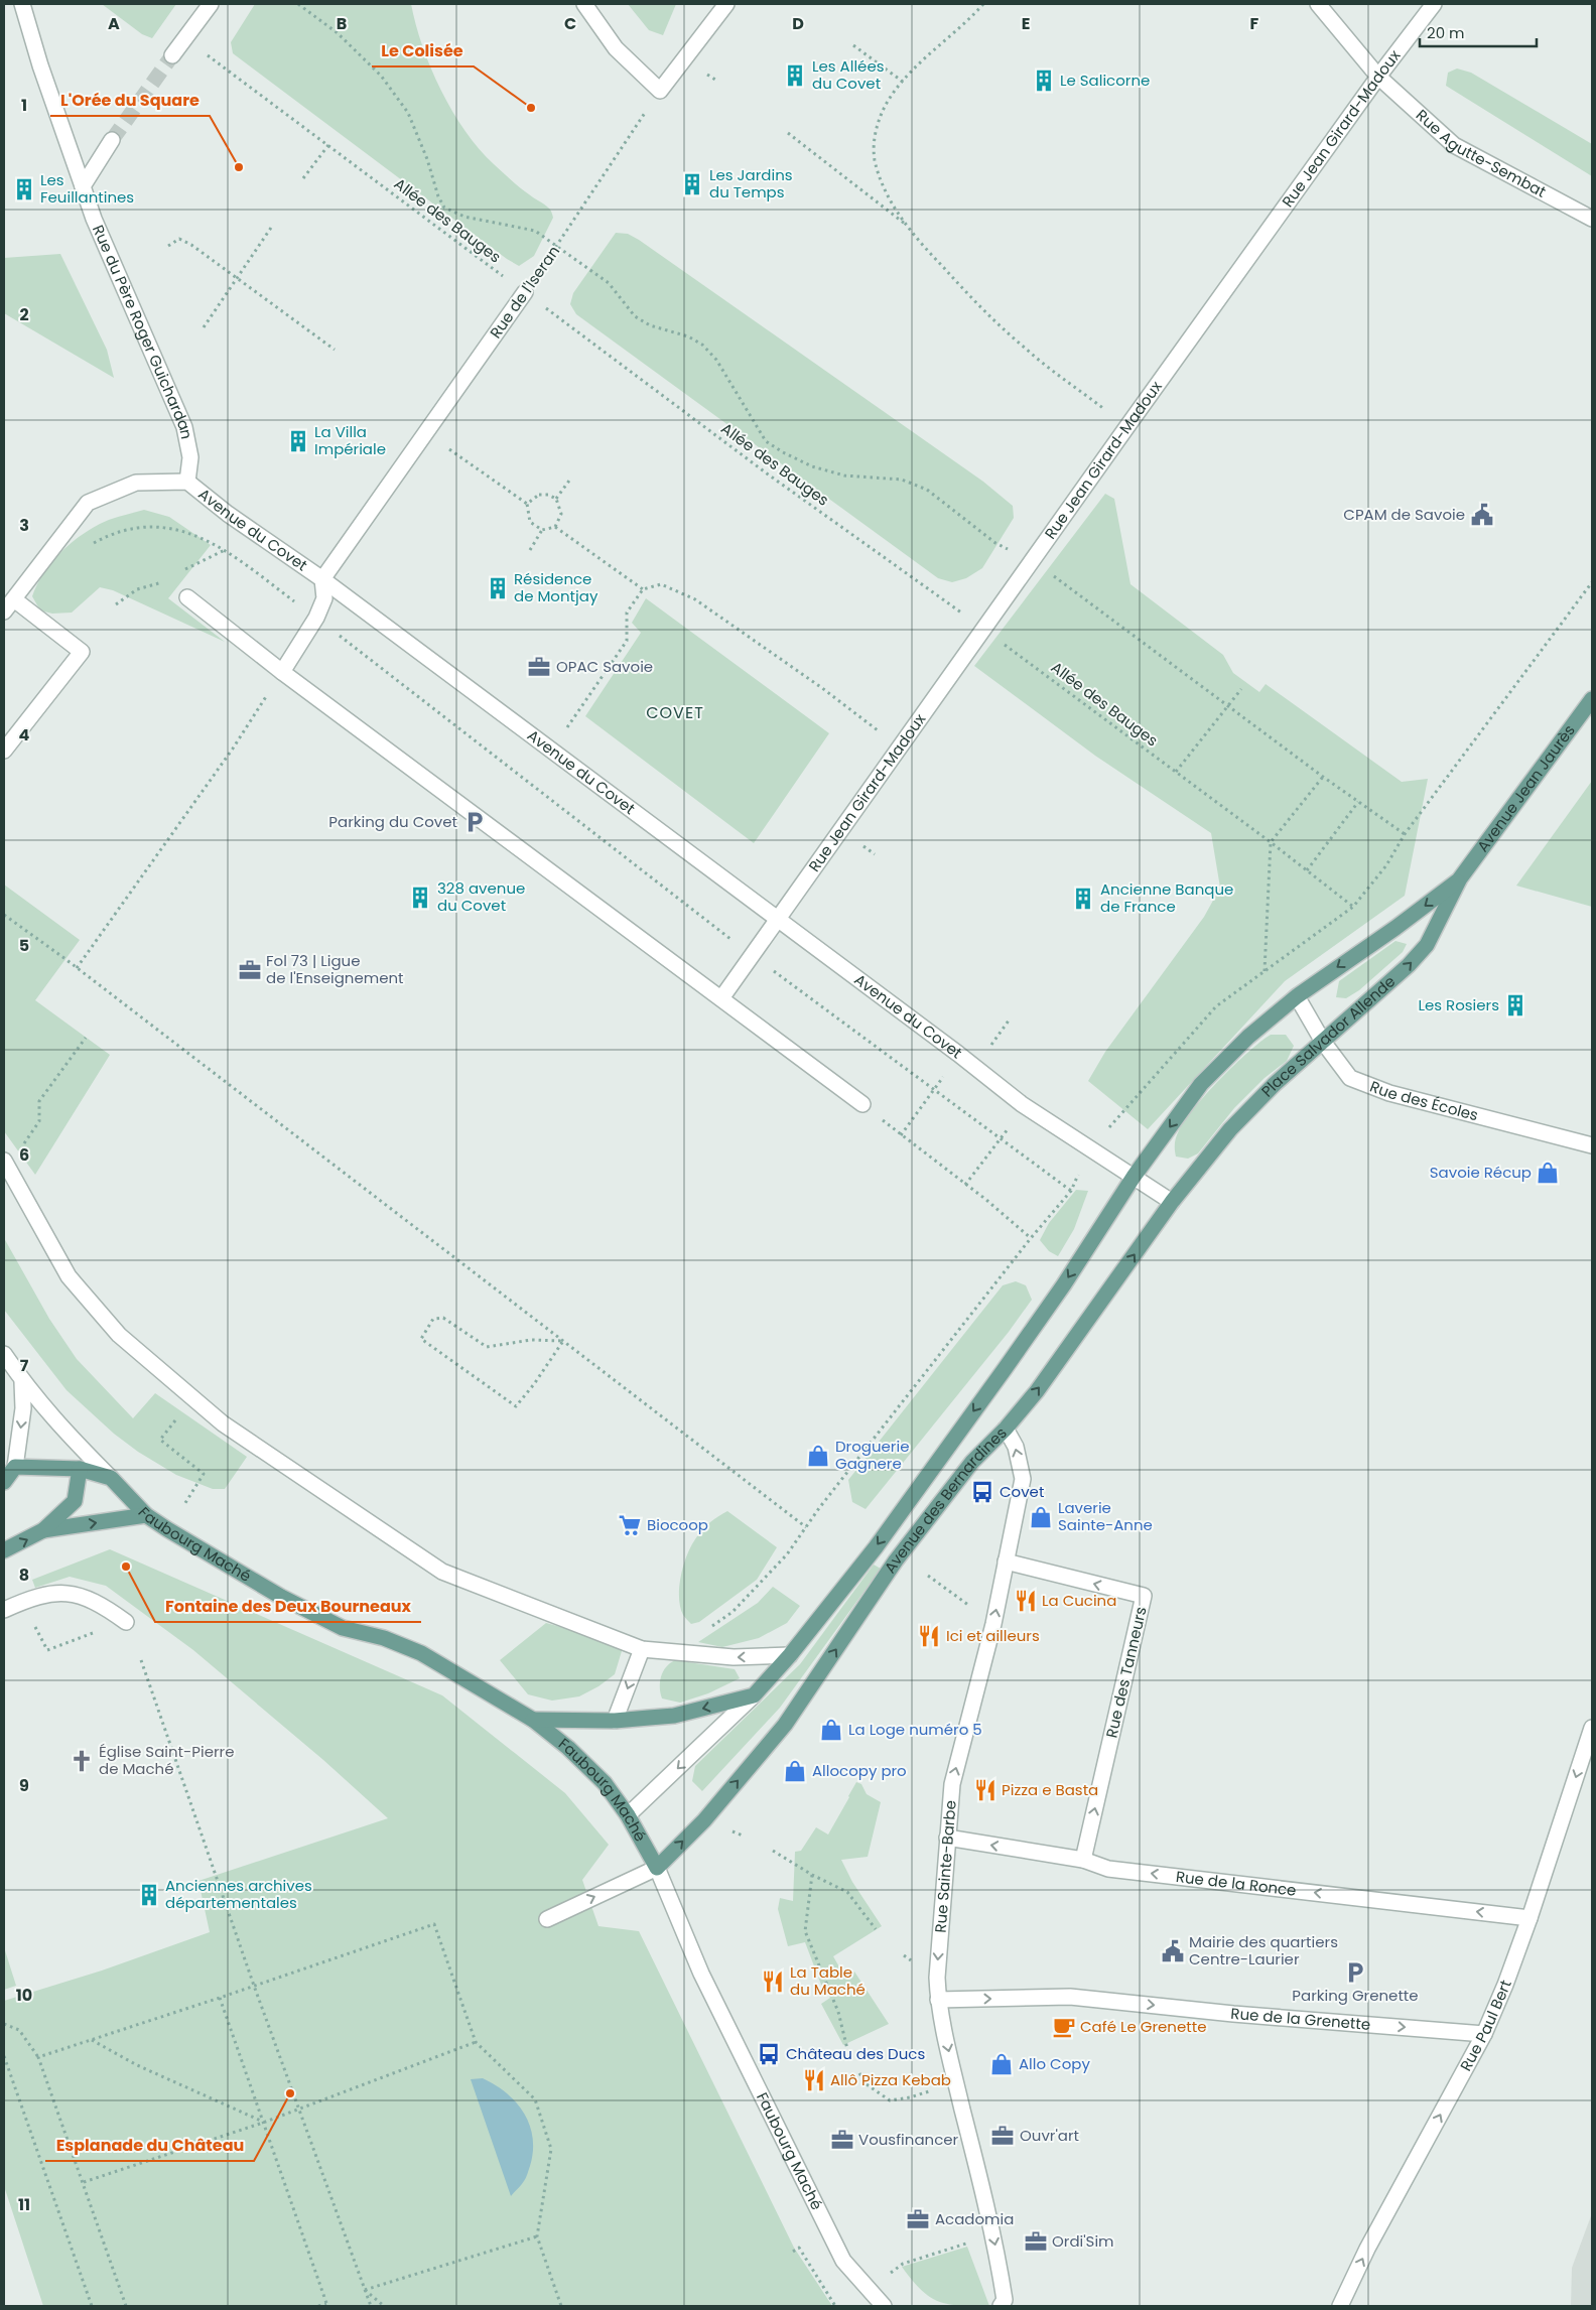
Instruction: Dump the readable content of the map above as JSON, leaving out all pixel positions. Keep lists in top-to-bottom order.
{
  "streets": {
    "main road": [
      "Avenue Jean Jaurès",
      "Place Salvador Allende",
      "Avenue des Bernardines",
      "Faubourg Maché"
    ],
    "street": [
      "Rue Jean Girard-Madoux",
      "Rue Agutte-Sembat",
      "Rue de l'Iseran",
      "Rue du Père Roger Guichardan",
      "Avenue du Covet",
      "Rue des Écoles",
      "Rue des Tanneurs",
      "Rue Sainte-Barbe",
      "Rue de la Ronce",
      "Rue de la Grenette",
      "Rue Paul Bert"
    ],
    "path": ["Allée des Bauges"]
  },
  "crossings": [
    ["Rue Jean Girard-Madoux", "Rue Agutte-Sembat"],
    ["Rue Jean Girard-Madoux", "Allée des Bauges"],
    ["Rue Jean Girard-Madoux", "Avenue du Covet"],
    ["Allée des Bauges", "Rue de l'Iseran"],
    ["Rue de l'Iseran", "Avenue du Covet"],
    ["Rue du Père Roger Guichardan", "Avenue du Covet"],
    ["Avenue du Covet", "Avenue des Bernardines"],
    ["Avenue Jean Jaurès", "Place Salvador Allende"],
    ["Place Salvador Allende", "Rue des Écoles"],
    ["Place Salvador Allende", "Avenue des Bernardines"],
    ["Rue des Écoles", "Avenue des Bernardines"],
    ["Avenue des Bernardines", "Faubourg Maché"],
    ["Avenue des Bernardines", "Rue Sainte-Barbe"],
    ["Rue des Tanneurs", "Rue Sainte-Barbe"],
    ["Rue des Tanneurs", "Rue de la Ronce"],
    ["Rue Sainte-Barbe", "Rue de la Ronce"],
    ["Rue Sainte-Barbe", "Rue de la Grenette"],
    ["Rue de la Ronce", "Rue Paul Bert"],
    ["Rue de la Grenette", "Rue Paul Bert"]
  ],
  "one_way": ["Rue de la Ronce", "Rue de la Grenette"],
  "districts": ["COVET"],
  "places": {
    "building": [
      "Les Allées du Covet",
      "Le Salicorne",
      "Les Jardins du Temps",
      "Les Feuillantines",
      "La Villa Impériale",
      "Résidence de Montjay",
      "328 avenue du Covet",
      "Ancienne Banque de France",
      "Les Rosiers",
      "Anciennes archives départementales"
    ],
    "other": [
      "Le Colisée",
      "L'Orée du Square",
      "Fontaine des Deux Bourneaux",
      "Esplanade du Château"
    ],
    "public building": ["CPAM de Savoie", "Mairie des quartiers Centre-Laurier"],
    "office": [
      "OPAC Savoie",
      "Fol 73 | Ligue de l'Enseignement",
      "Ouvr'art",
      "Vousfinancer",
      "Acadomia",
      "Ordi'Sim"
    ],
    "parking": ["Parking du Covet", "Parking Grenette"],
    "shop": [
      "Savoie Récup",
      "Droguerie Gagnere",
      "Laverie Sainte-Anne",
      "La Loge numéro 5",
      "Allocopy pro",
      "Allo Copy"
    ],
    "bus stop": ["Covet", "Château des Ducs"],
    "supermarket": ["Biocoop"],
    "restaurant": [
      "La Cucina",
      "Ici et ailleurs",
      "Pizza e Basta",
      "La Table du Maché",
      "Allô Pizza Kebab"
    ],
    "church": ["Église Saint-Pierre de Maché"],
    "cafe": ["Café Le Grenette"]
  },
  "scale_bar": "20 m",
  "grid": {
    "columns": [
      "A",
      "B",
      "C",
      "D",
      "E",
      "F"
    ],
    "rows": [
      "1",
      "2",
      "3",
      "4",
      "5",
      "6",
      "7",
      "8",
      "9",
      "10",
      "11"
    ]
  }
}
